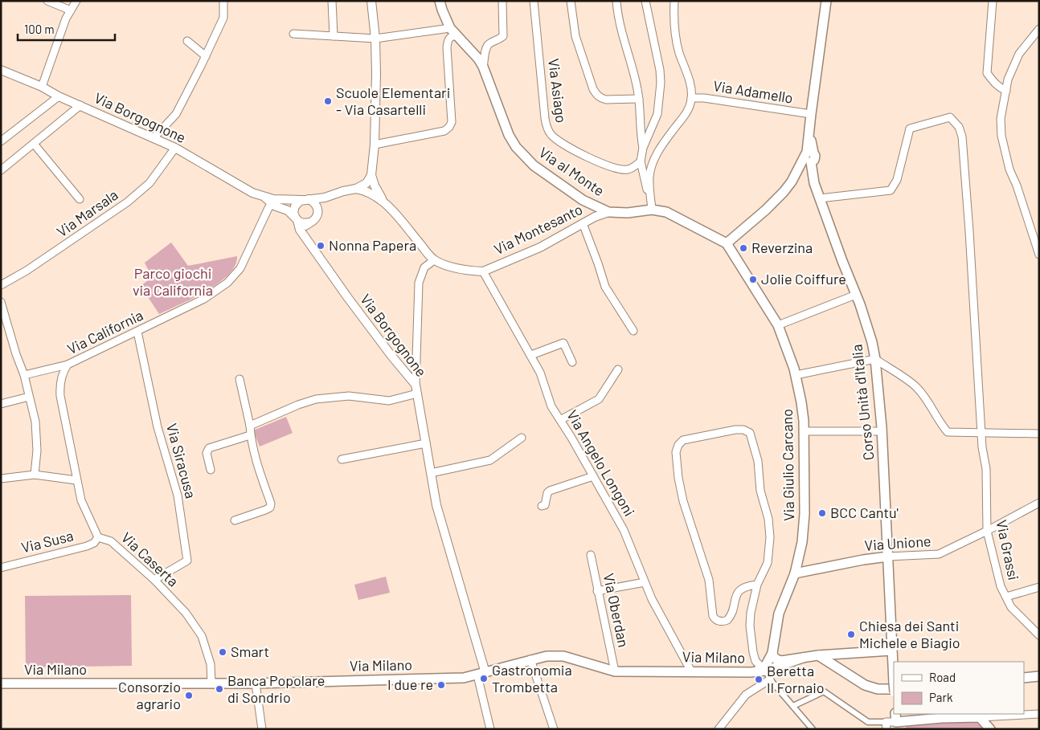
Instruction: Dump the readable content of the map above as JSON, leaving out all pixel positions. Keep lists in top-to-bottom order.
{
  "streets": {
    "main road": [
      "Via al Monte",
      "Corso Unità d'Italia",
      "Via Giulio Carcano",
      "Via Unione",
      "Via Milano"
    ],
    "street": [
      "Via Asiago",
      "Via Adamello",
      "Via Borgognone",
      "Via Marsala",
      "Via Montesanto",
      "Via California",
      "Via Siracusa",
      "Via Angelo Longoni",
      "Via Susa",
      "Via Grassi",
      "Via Caserta",
      "Via Oberdan"
    ]
  },
  "crossings": [
    ["Via Borgognone", "Via Marsala"],
    ["Via Borgognone", "Via California"],
    ["Via Borgognone", "Via Milano"],
    ["Via al Monte", "Via Montesanto"],
    ["Via al Monte", "Via Giulio Carcano"],
    ["Via Montesanto", "Via Angelo Longoni"],
    ["Via California", "Via Siracusa"],
    ["Via California", "Via Caserta"],
    ["Corso Unità d'Italia", "Via Unione"],
    ["Corso Unità d'Italia", "Via Grassi"],
    ["Via Siracusa", "Via Caserta"],
    ["Via Angelo Longoni", "Via Milano"],
    ["Via Giulio Carcano", "Via Unione"],
    ["Via Susa", "Via Caserta"],
    ["Via Unione", "Via Grassi"],
    ["Via Caserta", "Via Milano"],
    ["Via Oberdan", "Via Milano"]
  ],
  "parks": ["Parco giochi via California"],
  "places": [
    "Scuole Elementari - Via Casartelli",
    "Nonna Papera",
    "Reverzina",
    "Jolie Coiffure",
    "BCC Cantu'",
    "Chiesa dei Santi Michele e Biagio",
    "Smart",
    "Gastronomia Trombetta",
    "Beretta Il Fornaio",
    "I due re",
    "Banca Popolare di Sondrio",
    "Consorzio agrario"
  ],
  "legend": ["Road", "Park"],
  "scale_bar": "100 m"
}
